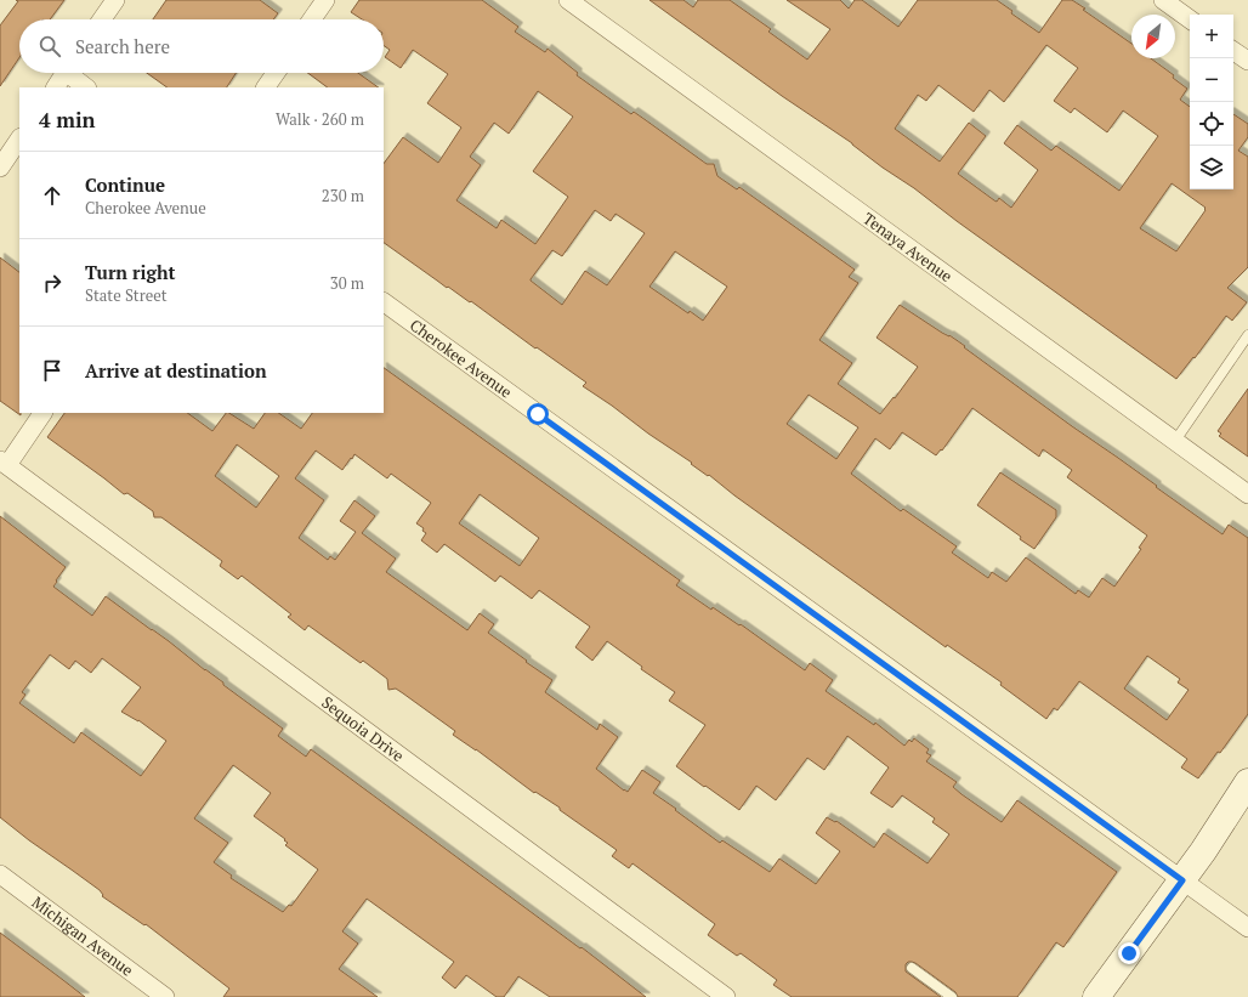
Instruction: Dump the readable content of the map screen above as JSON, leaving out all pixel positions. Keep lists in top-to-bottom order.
{
  "streets": {
    "street": [
      "Tenaya Avenue",
      "Cherokee Avenue",
      "Sequoia Drive",
      "Michigan Avenue"
    ]
  },
  "north": "bottom left",
  "page": {
    "map_buttons": ["+", "−"],
    "search": "Search here",
    "heading": ["4 min", "Walk · 260 m"],
    "list": [
      ["Continue", "Cherokee Avenue", "230 m"],
      ["Turn right", "State Street", "30 m"],
      "Arrive at destination"
    ]
  }
}
